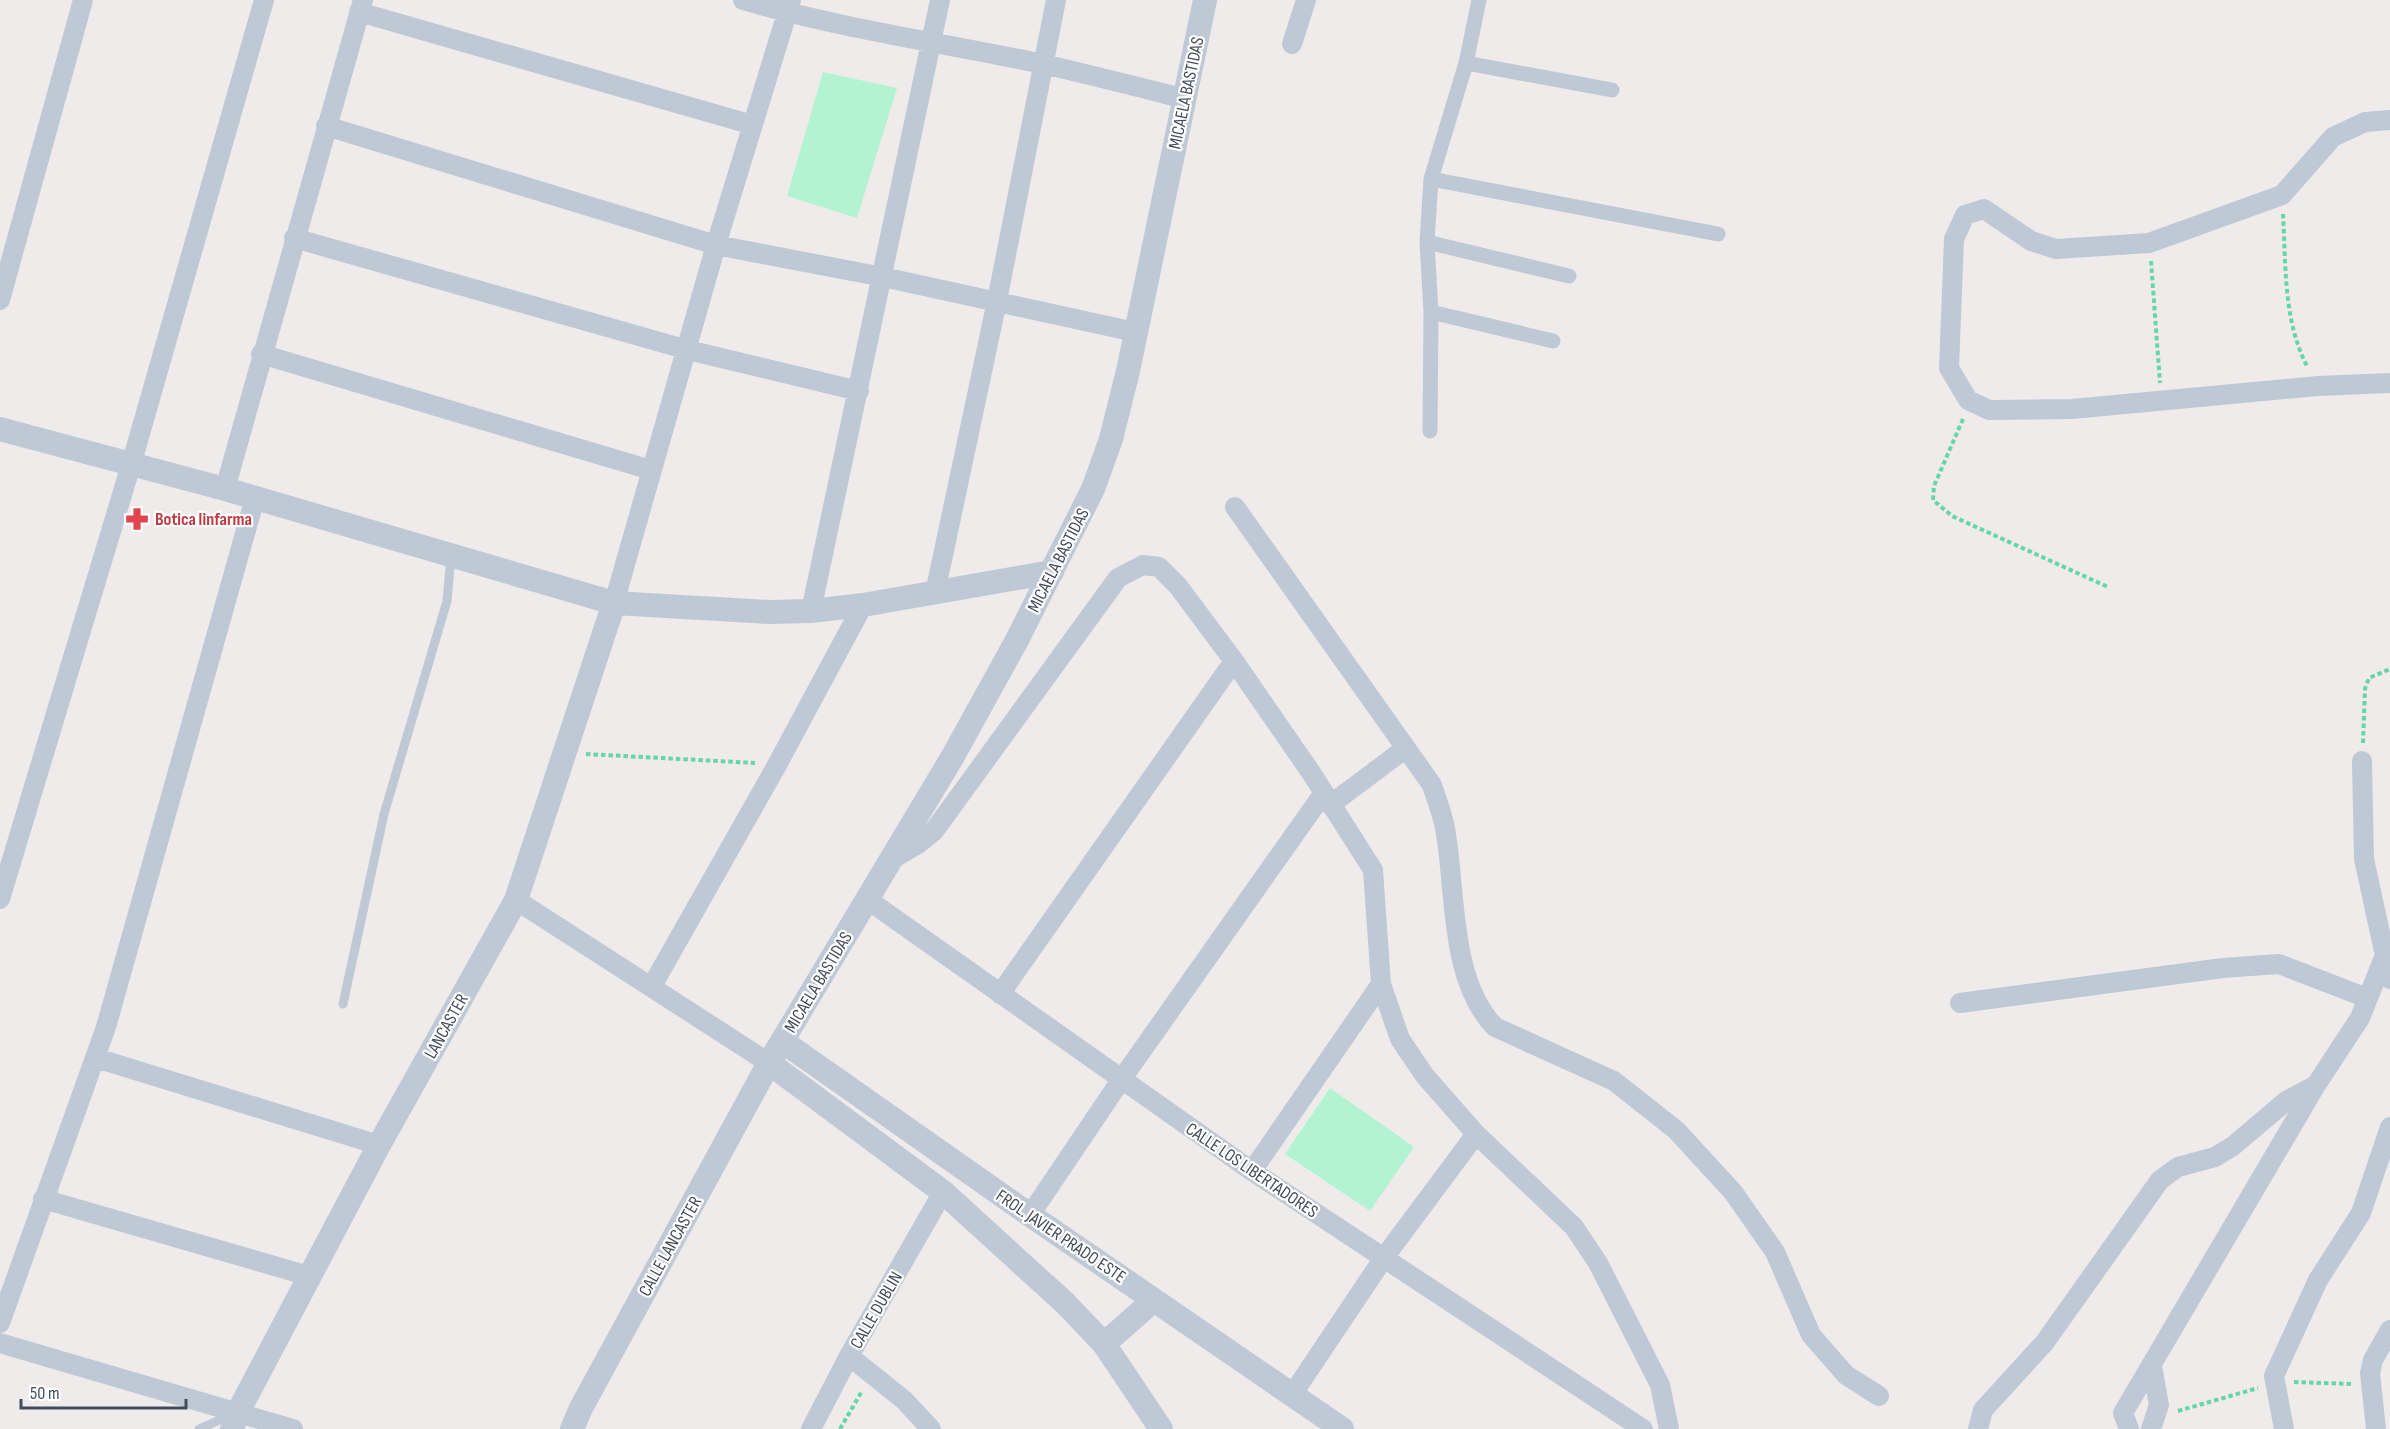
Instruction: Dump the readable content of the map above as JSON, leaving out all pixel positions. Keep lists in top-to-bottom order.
{
  "streets": {
    "street": [
      "MICAELA BASTIDAS",
      "LANCASTER",
      "CALLE LOS LIBERTADORES",
      "FROL. JAVIER PRADO ESTE",
      "CALLE LANCASTER",
      "CALLE DUBLIN"
    ]
  },
  "crossings": [
    ["MICAELA BASTIDAS", "CALLE LOS LIBERTADORES"],
    ["MICAELA BASTIDAS", "FROL. JAVIER PRADO ESTE"],
    ["MICAELA BASTIDAS", "CALLE LANCASTER"]
  ],
  "places": {
    "pharmacy": ["Botica linfarma"]
  },
  "scale_bar": "50 m"
}
